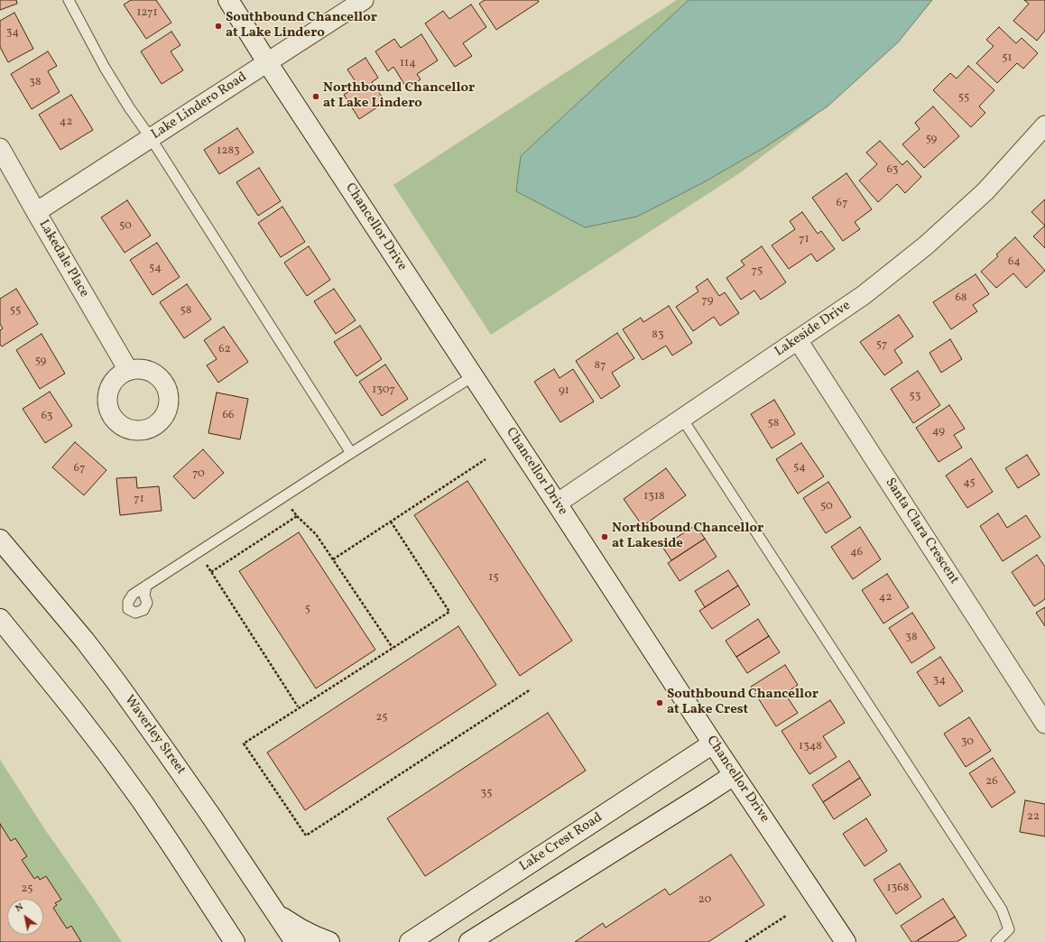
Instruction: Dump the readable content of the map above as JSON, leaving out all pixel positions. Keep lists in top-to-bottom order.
{
  "streets": {
    "street": [
      "Lake Lindero Road",
      "Chancellor Drive",
      "Lakedale Place",
      "Lakeside Drive",
      "Santa Clara Crescent",
      "Waverley Street",
      "Lake Crest Road"
    ]
  },
  "crossings": [
    ["Lake Lindero Road", "Chancellor Drive"],
    ["Lake Lindero Road", "Lakedale Place"],
    ["Chancellor Drive", "Lakeside Drive"],
    ["Chancellor Drive", "Lake Crest Road"],
    ["Lakeside Drive", "Santa Clara Crescent"]
  ],
  "places": [
    "Southbound Chancellor at Lake Lindero",
    "Northbound Chancellor at Lake Lindero",
    "Northbound Chancellor at Lakeside",
    "Southbound Chancellor at Lake Crest"
  ],
  "house_numbers": [
    "1271",
    "34",
    "51",
    "114",
    "38",
    "55",
    "42",
    "59",
    "1283",
    "63",
    "67",
    "50",
    "71",
    "64",
    "54",
    "75",
    "68",
    "79",
    "55",
    "58",
    "83",
    "57",
    "62",
    "59",
    "87",
    "1307",
    "91",
    "53",
    "66",
    "63",
    "58",
    "49",
    "54",
    "67",
    "70",
    "45",
    "1318",
    "71",
    "50",
    "46",
    "15",
    "42",
    "5",
    "38",
    "34",
    "25",
    "30",
    "1348",
    "26",
    "35",
    "22",
    "1368",
    "25",
    "20"
  ],
  "north": "top left"
}
